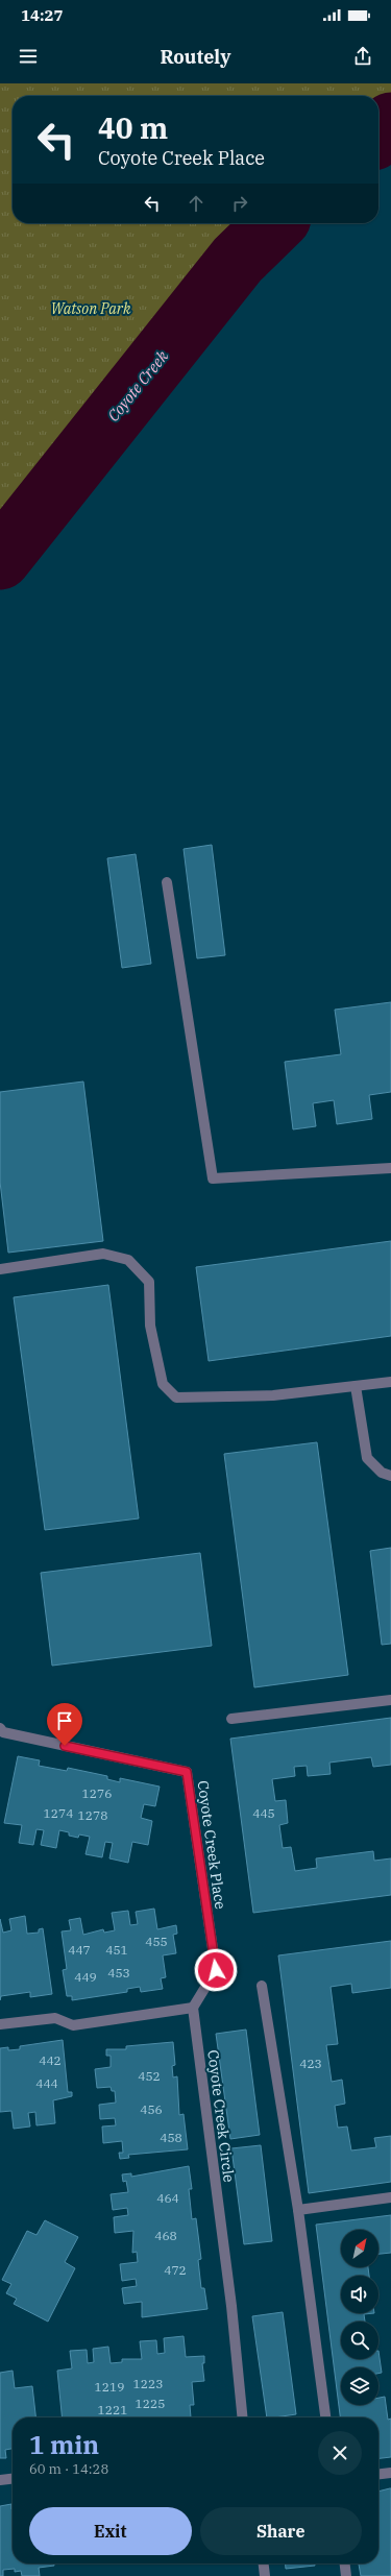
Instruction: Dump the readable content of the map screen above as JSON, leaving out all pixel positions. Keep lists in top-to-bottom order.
{
  "streets": {
    "street": ["Coyote Creek Place", "Coyote Creek Circle"]
  },
  "crossings": [
    ["Coyote Creek Place", "Coyote Creek Circle"]
  ],
  "water": ["Coyote Creek"],
  "parks": ["Watson Park"],
  "house_numbers": [
    "1276",
    "1274",
    "445",
    "1278",
    "455",
    "447",
    "451",
    "453",
    "449",
    "442",
    "423",
    "452",
    "444",
    "456",
    "458",
    "464",
    "468",
    "472",
    "1223",
    "1219",
    "1225",
    "1221"
  ],
  "north": "top right",
  "page": {
    "status": "14:27",
    "header": "Routely",
    "turn": ["40 m", "Coyote Creek Place"],
    "heading": ["1 min", "60 m · 14:28"],
    "buttons": ["Exit", "Share"]
  }
}
